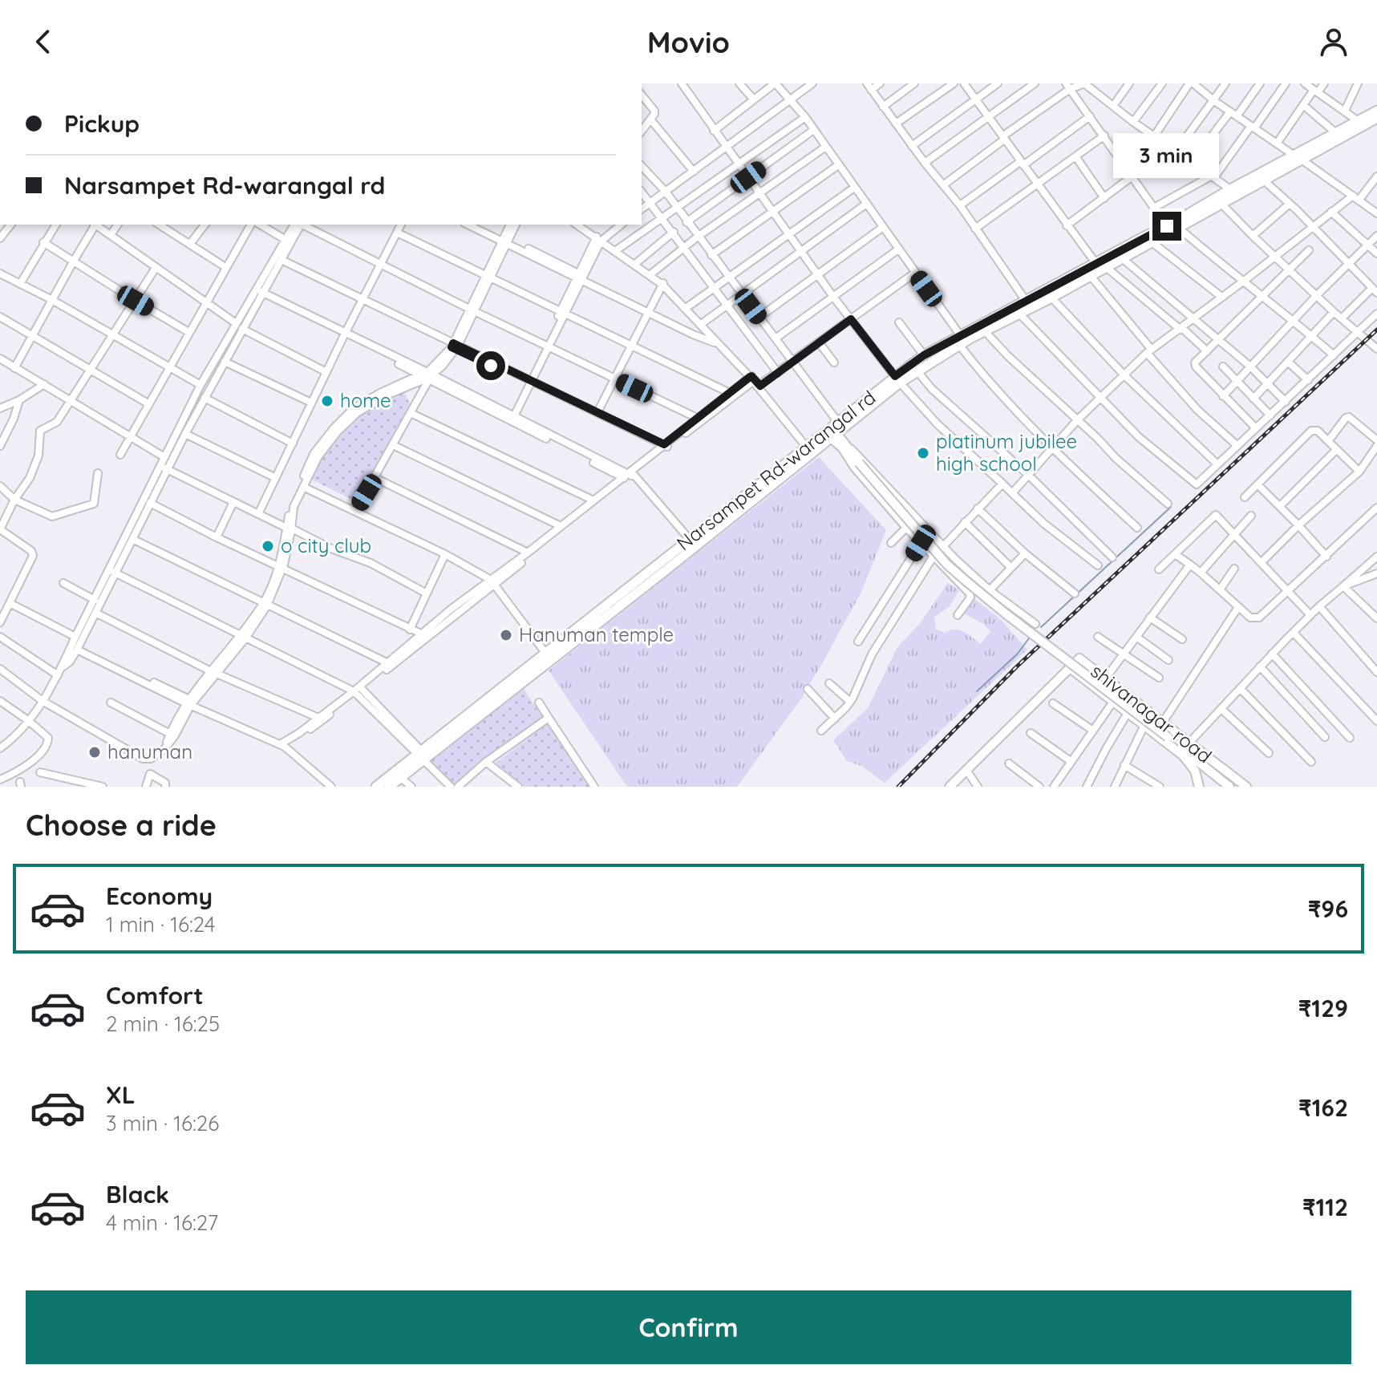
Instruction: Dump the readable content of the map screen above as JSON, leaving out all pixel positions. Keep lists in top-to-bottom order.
{
  "streets": {
    "main road": ["Narsampet Rd-warangal rd"],
    "street": ["shivanagar road"]
  },
  "places": [
    "home",
    "platinum jubilee high school",
    "o city club",
    "Hanuman temple",
    "hanuman"
  ],
  "page": {
    "header": "Movio",
    "banner": ["Pickup", "Narsampet Rd-warangal rd"],
    "bubble": "3 min",
    "heading": "Choose a ride",
    "list": [
      {
        "name": "Economy",
        "note": "1 min · 16:24",
        "value": "₹96"
      },
      {
        "name": "Comfort",
        "note": "2 min · 16:25",
        "value": "₹129"
      },
      {
        "name": "XL",
        "note": "3 min · 16:26",
        "value": "₹162"
      },
      {
        "name": "Black",
        "note": "4 min · 16:27",
        "value": "₹112"
      }
    ],
    "buttons": "Confirm"
  }
}
